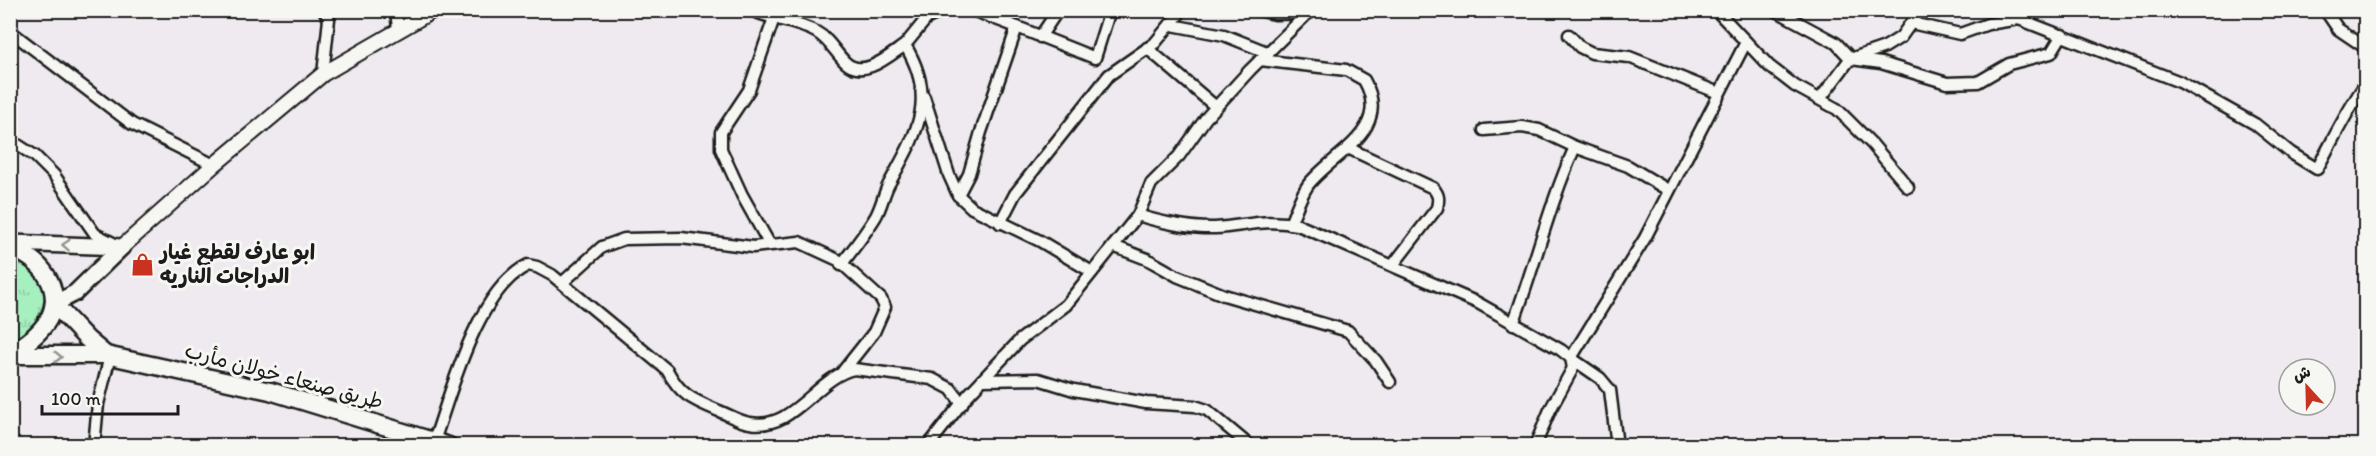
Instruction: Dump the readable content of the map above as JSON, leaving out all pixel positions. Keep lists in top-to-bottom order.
{
  "streets": {
    "main road": ["طريق صنعاء خولان مأرب"]
  },
  "places": {
    "shop": ["ابو عارف لقطع غيار الدراجات الناريه"]
  },
  "scale_bar": "100 m",
  "north": "top"
}
